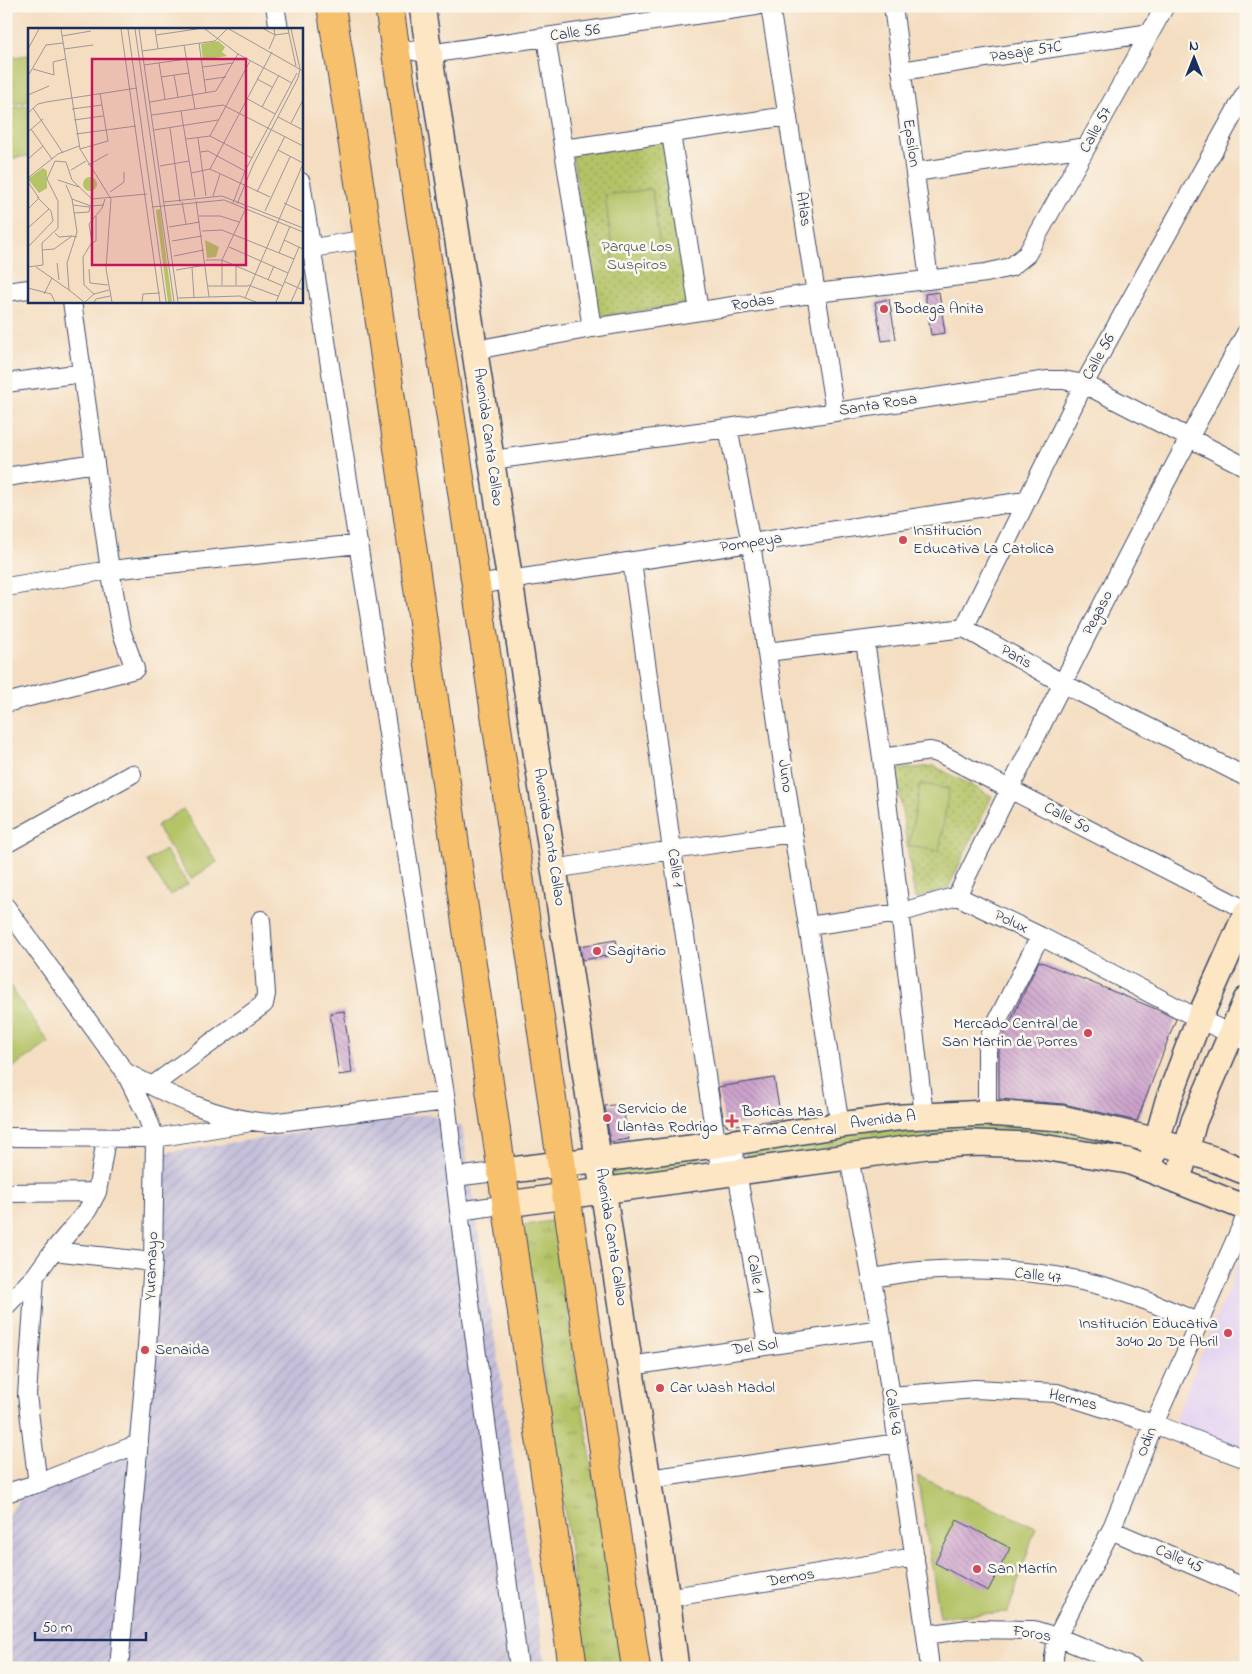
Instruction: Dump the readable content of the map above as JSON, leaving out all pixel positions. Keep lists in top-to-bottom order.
{
  "streets": {
    "main road": ["Avenida Canta Callao"],
    "street": [
      "Calle 56",
      "Pasaje 57C",
      "Calle 57",
      "Epsilon",
      "Atlas",
      "Rodas",
      "Santa Rosa",
      "Pompeya",
      "Pegaso",
      "Paris",
      "Juno",
      "Calle 50",
      "Calle 1",
      "Polux",
      "Avenida A",
      "Yuramayo",
      "Calle 47",
      "Del Sol",
      "Hermes",
      "Calle 43",
      "Odin",
      "Calle 45",
      "Demos",
      "Foros"
    ]
  },
  "crossings": [
    ["Calle 56", "Santa Rosa"],
    ["Calle 56", "Avenida Canta Callao"],
    ["Calle 56", "Pompeya"],
    ["Calle 56", "Paris"],
    ["Pasaje 57C", "Calle 57"],
    ["Pasaje 57C", "Epsilon"],
    ["Calle 57", "Rodas"],
    ["Epsilon", "Rodas"],
    ["Atlas", "Rodas"],
    ["Atlas", "Santa Rosa"],
    ["Rodas", "Avenida Canta Callao"],
    ["Santa Rosa", "Avenida Canta Callao"],
    ["Santa Rosa", "Pegaso"],
    ["Santa Rosa", "Juno"],
    ["Avenida Canta Callao", "Pompeya"],
    ["Avenida Canta Callao", "Avenida A"],
    ["Avenida Canta Callao", "Del Sol"],
    ["Avenida Canta Callao", "Demos"],
    ["Pompeya", "Juno"],
    ["Pompeya", "Calle 1"],
    ["Pegaso", "Paris"],
    ["Pegaso", "Calle 50"],
    ["Pegaso", "Polux"],
    ["Juno", "Avenida A"],
    ["Calle 1", "Avenida A"],
    ["Calle 1", "Del Sol"],
    ["Avenida A", "Calle 43"],
    ["Calle 47", "Calle 43"],
    ["Calle 47", "Odin"],
    ["Del Sol", "Calle 43"],
    ["Hermes", "Calle 43"],
    ["Hermes", "Odin"],
    ["Calle 43", "Demos"],
    ["Calle 43", "Foros"],
    ["Odin", "Calle 45"],
    ["Odin", "Foros"]
  ],
  "parks": ["Parque Los Suspiros"],
  "places": {
    "other": [
      "Bodega Anita",
      "Institución Educativa La Catolica",
      "Sagitario",
      "Mercado Central de San Martin de Porres",
      "Servicio de Llantas Rodrigo",
      "Institución Educativa 3040 20 De Abril",
      "Senaida",
      "Car Wash Madol",
      "San Martín"
    ],
    "health": ["Boticas Mas Farma Central"]
  },
  "scale_bar": "50 m",
  "north": "top"
}
